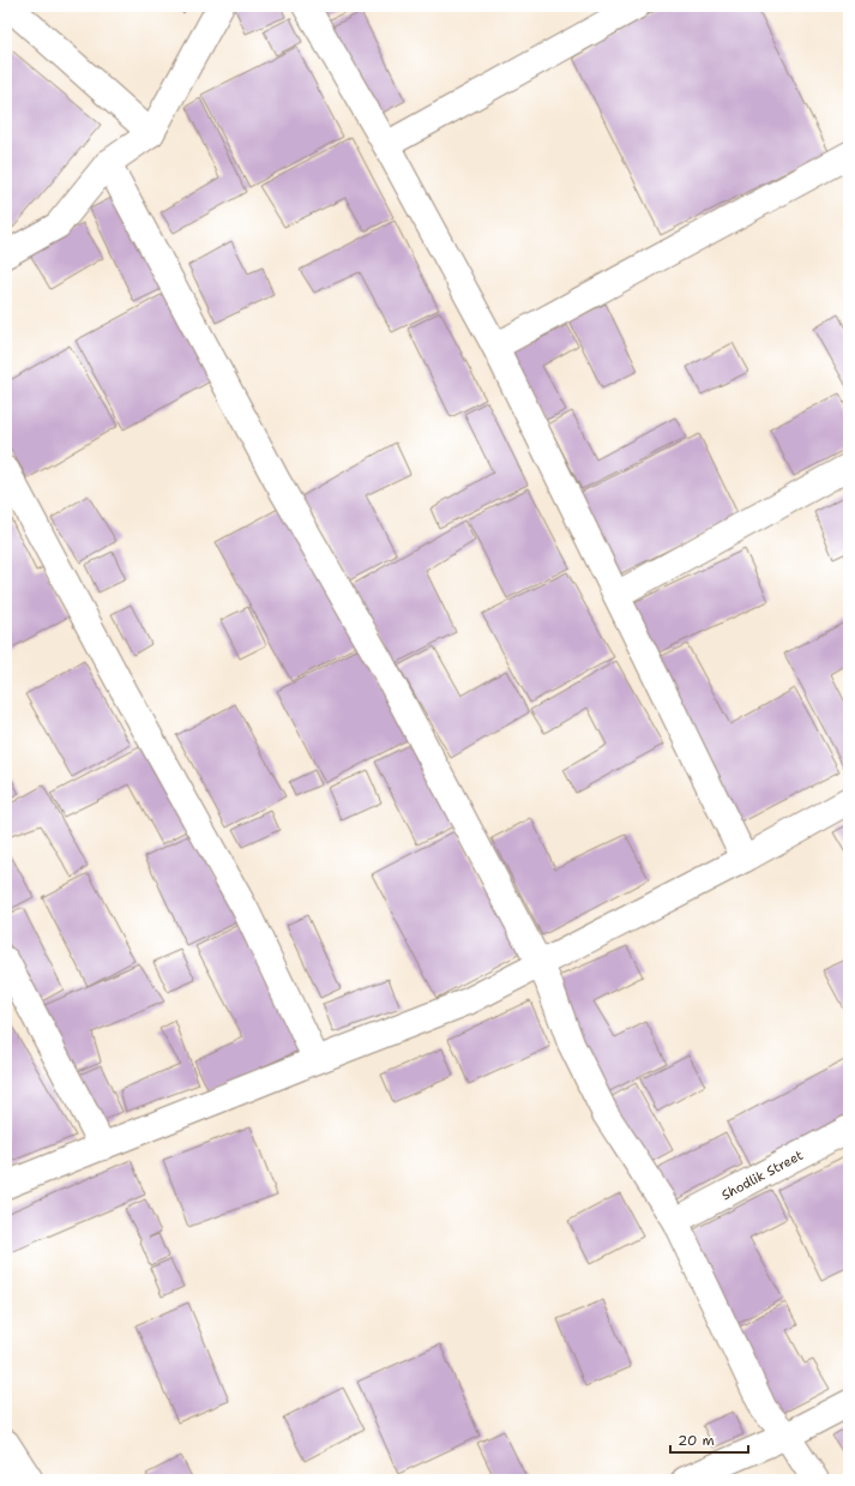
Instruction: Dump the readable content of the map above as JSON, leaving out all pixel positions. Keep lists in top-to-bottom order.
{
  "streets": {
    "street": ["Shodlik Street"]
  },
  "scale_bar": "20 m"
}
